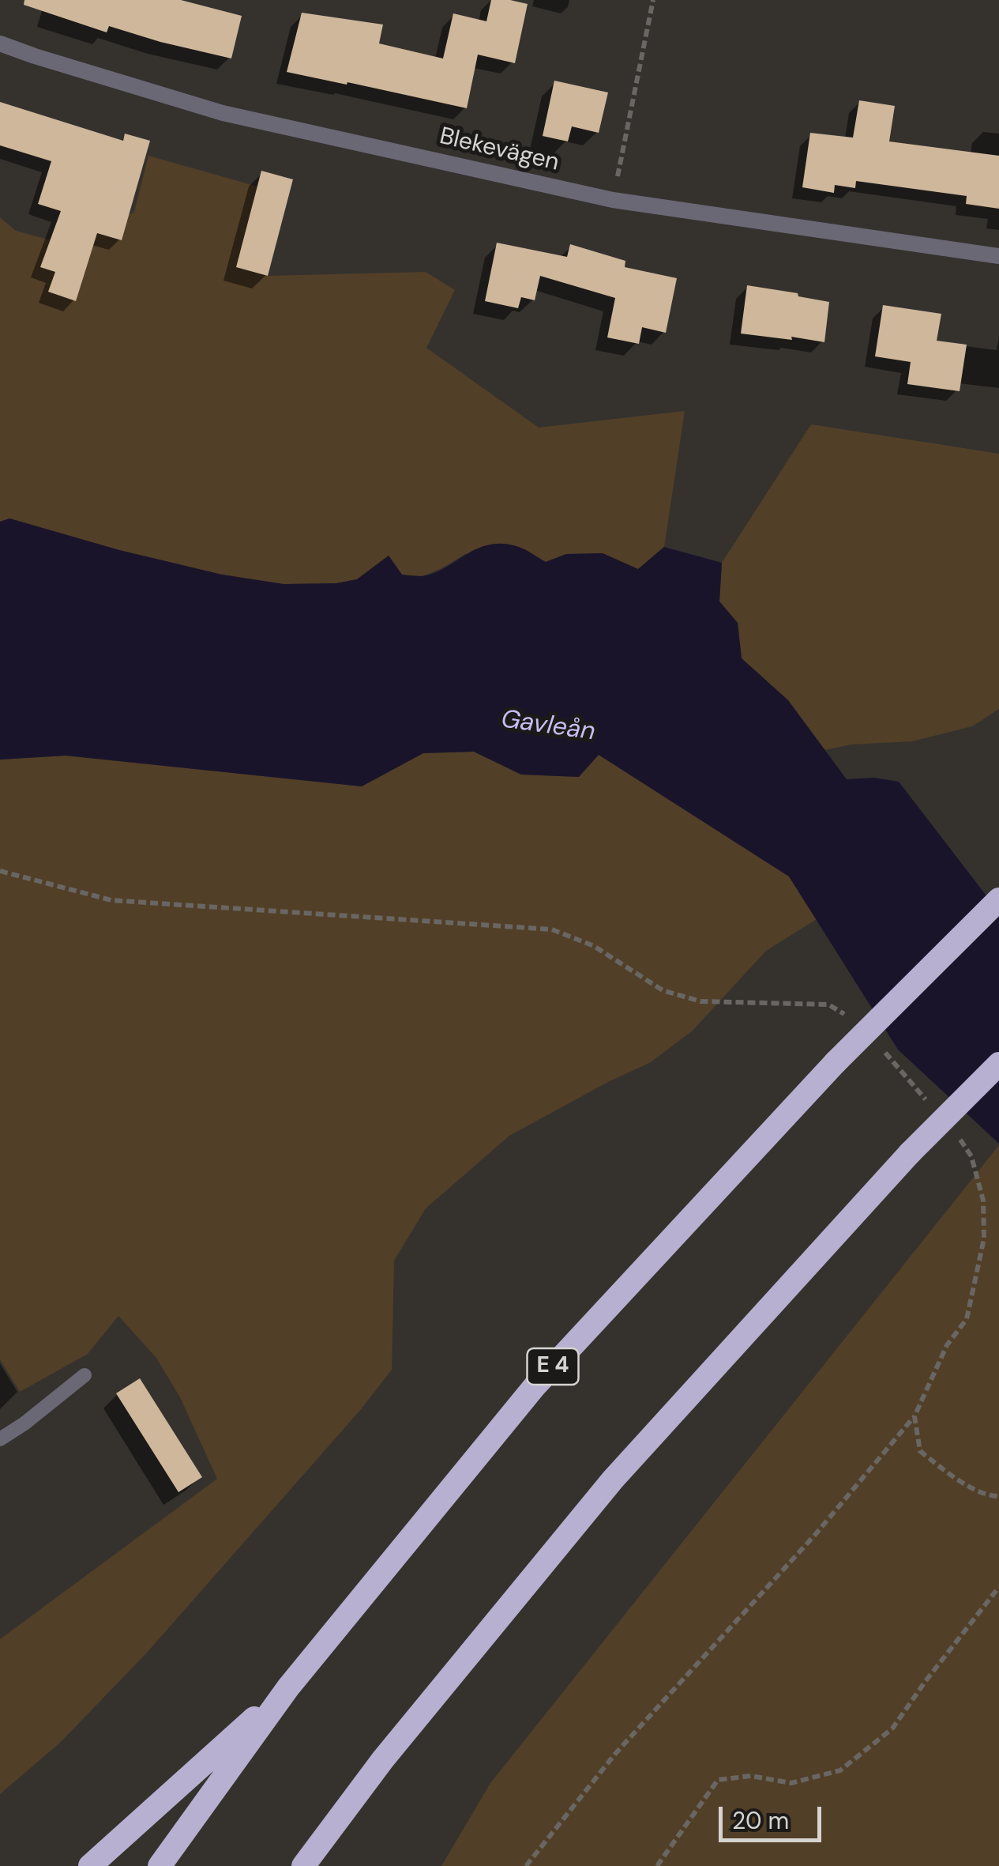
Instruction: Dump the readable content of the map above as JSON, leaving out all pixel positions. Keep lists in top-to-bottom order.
{
  "streets": {
    "highway": ["E 4"],
    "street": ["Blekevägen"]
  },
  "water": ["Gavleån"],
  "scale_bar": "20 m"
}
